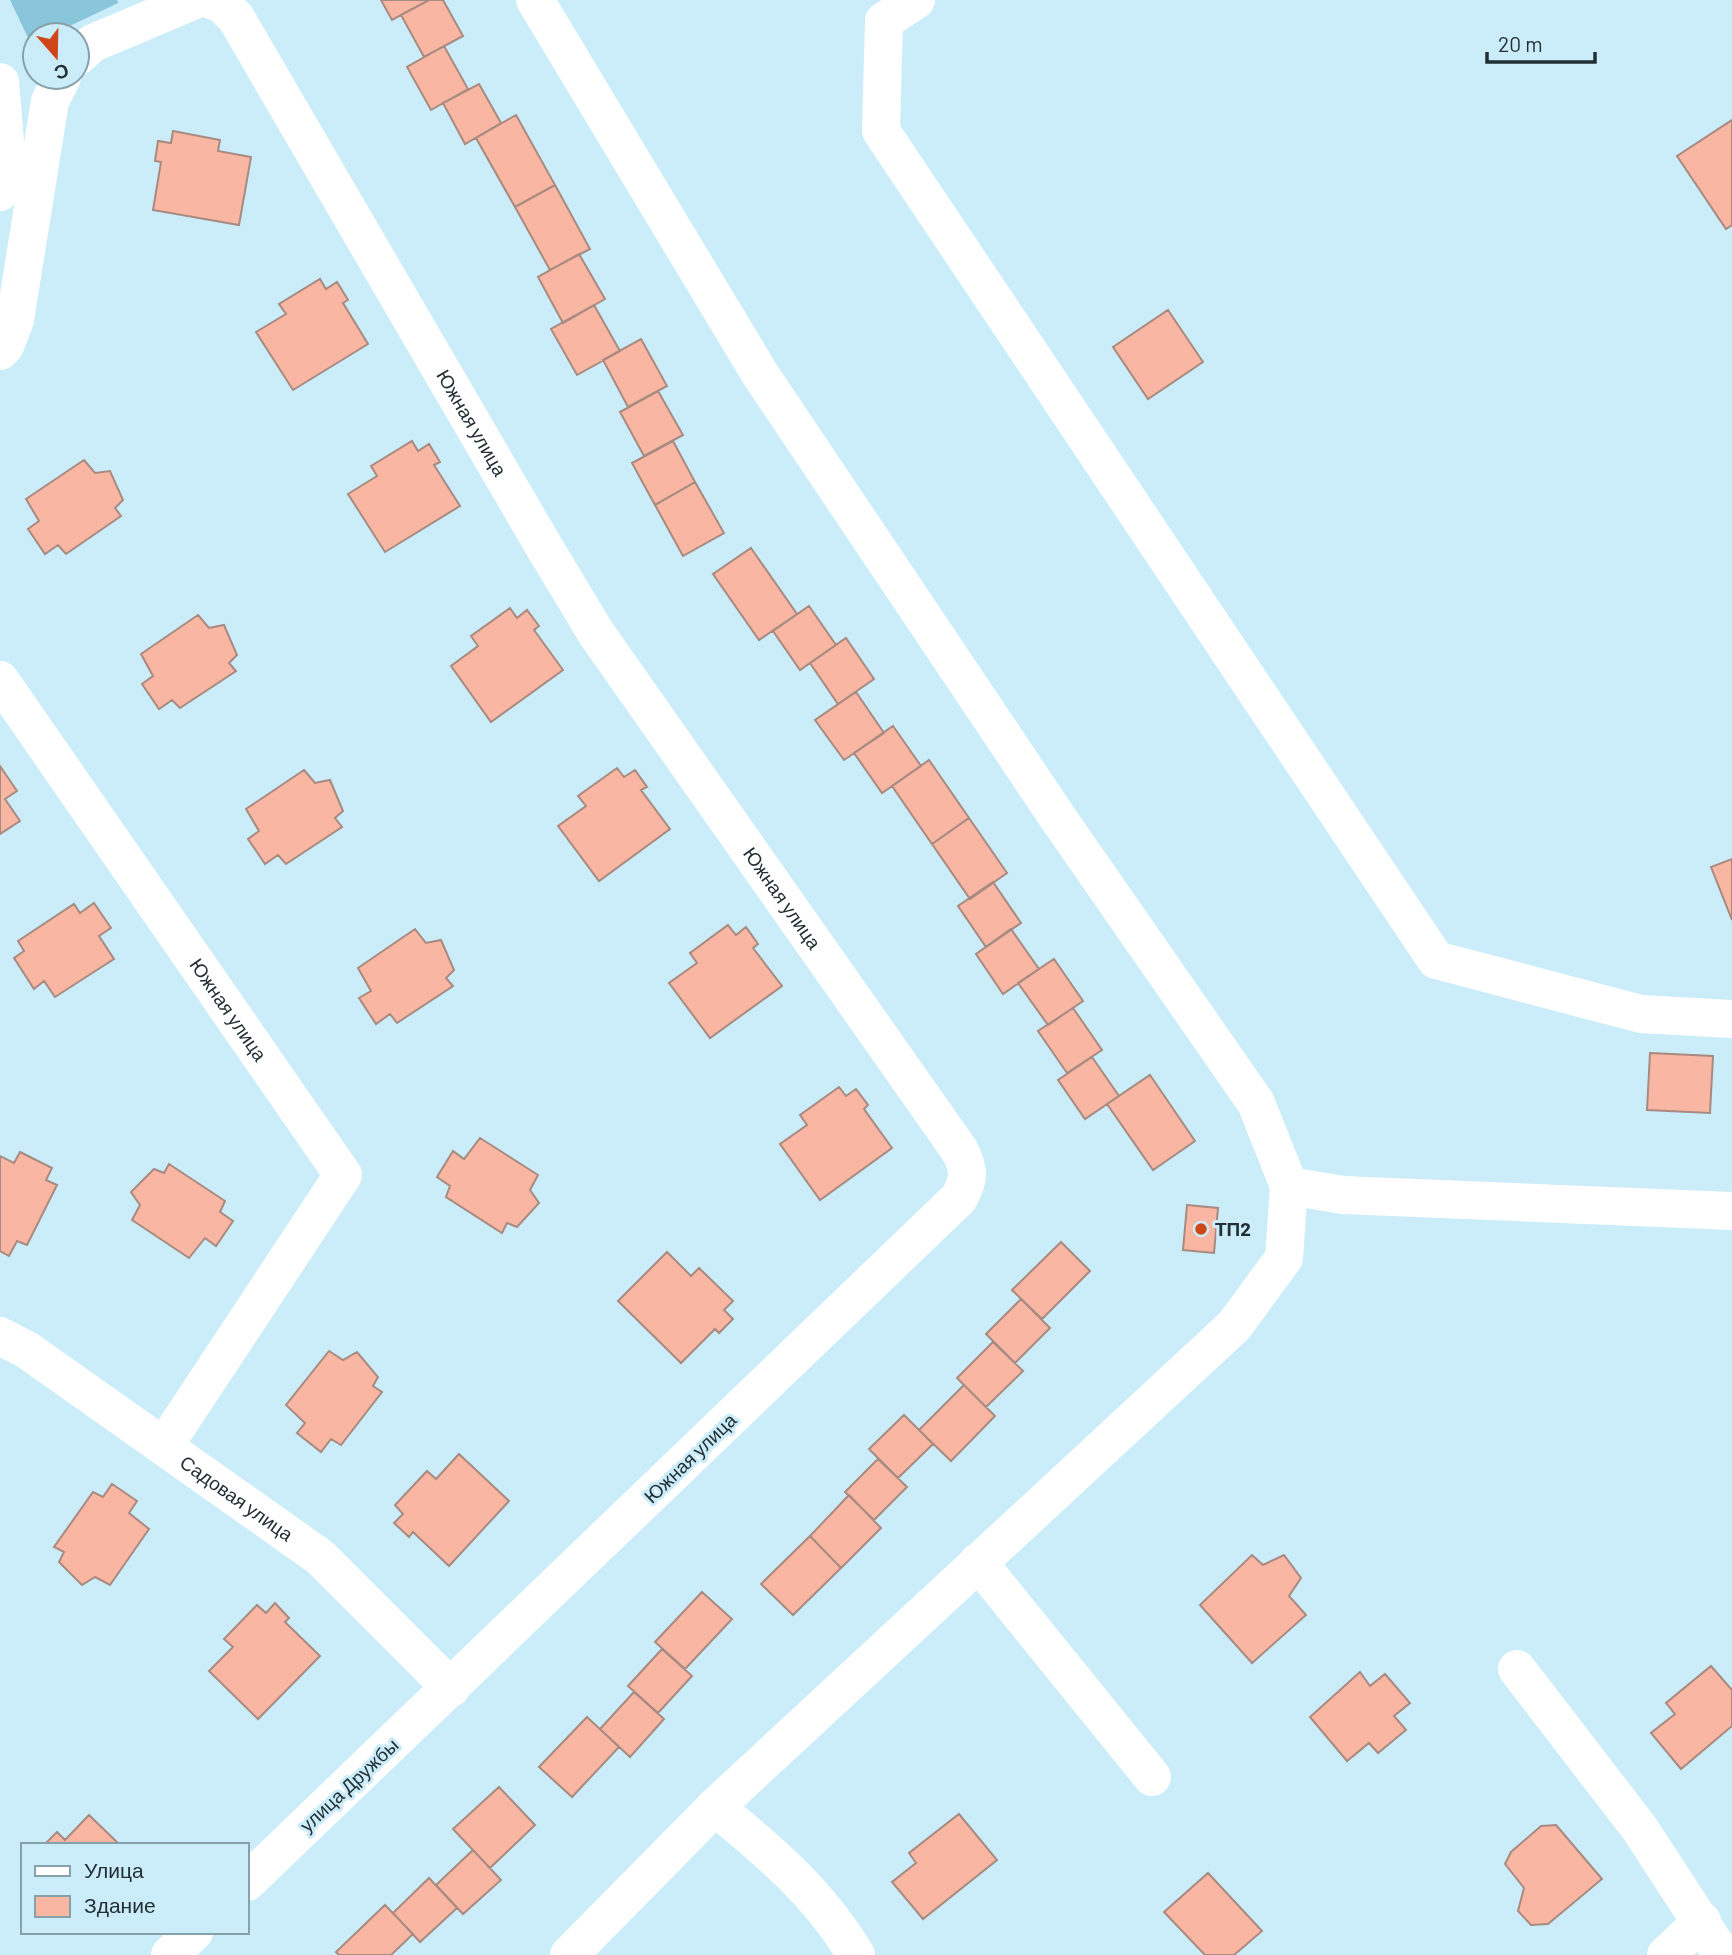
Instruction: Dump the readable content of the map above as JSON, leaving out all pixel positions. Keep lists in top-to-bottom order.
{
  "streets": {
    "street": ["Южная улица", "Садовая улица", "улица Дружбы"]
  },
  "crossings": [
    ["Южная улица", "Садовая улица"],
    ["Южная улица", "улица Дружбы"],
    ["Садовая улица", "улица Дружбы"]
  ],
  "places": ["ТП2"],
  "legend": ["Улица", "Здание"],
  "scale_bar": "20 m",
  "north": "bottom"
}
